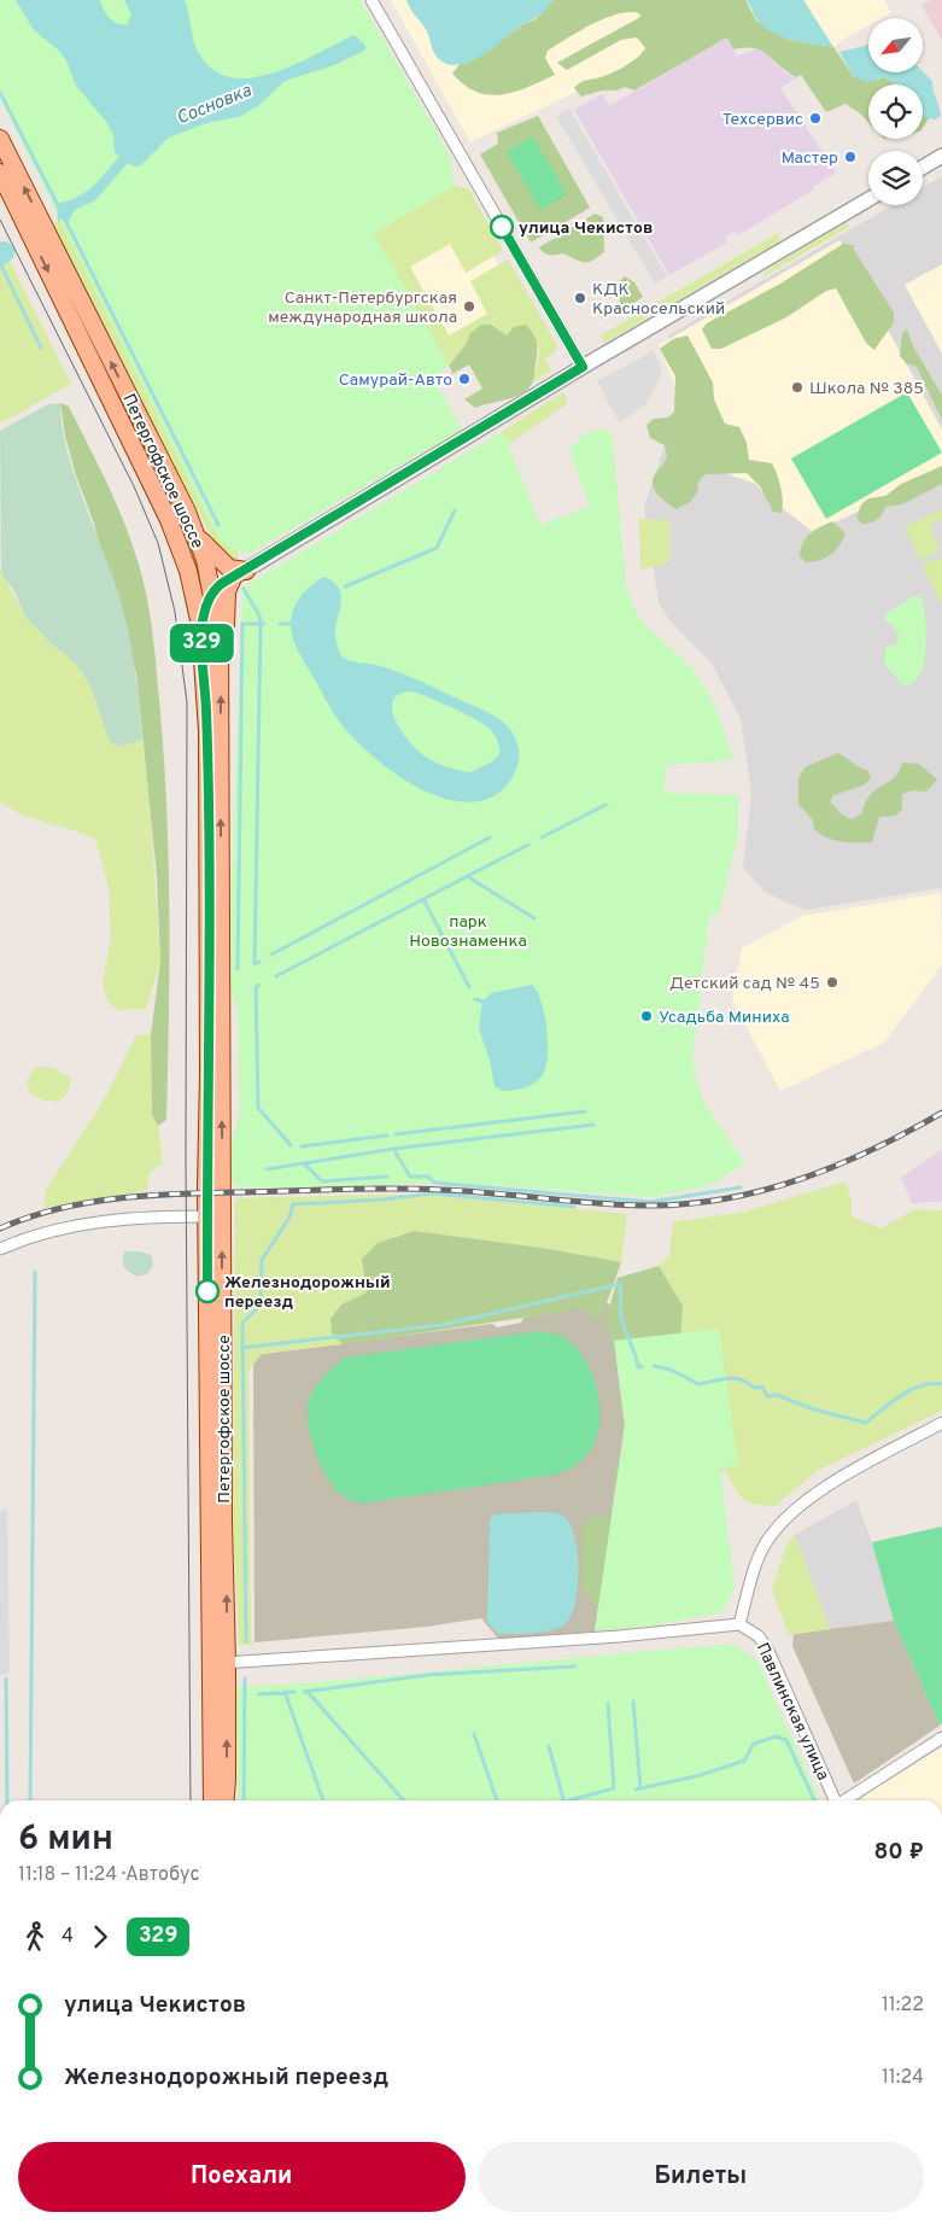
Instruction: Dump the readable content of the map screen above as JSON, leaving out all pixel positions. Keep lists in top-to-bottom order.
{
  "streets": {
    "main road": ["Петергофское шоссе"],
    "street": ["Павлинская улица"]
  },
  "water": ["Сосновка"],
  "parks": ["парк Новознаменка"],
  "places": [
    "Техсервис",
    "Мастер",
    "улица Чекистов",
    "КДК Красносельский",
    "Санкт-Петербургская международная школа",
    "Самурай-Авто",
    "Школа № 385",
    "Детский сад № 45",
    "Усадьба Миниха",
    "Железнодорожный переезд"
  ],
  "lines": ["bus line 329"],
  "north": "bottom left",
  "page": {
    "on_map": "329",
    "heading": ["6 мин", "11:18 – 11:24 · Автобус", "80 ₽"],
    "legs": ["4", "329"],
    "list": [
      {
        "name": "улица Чекистов",
        "value": "11:22"
      },
      {
        "name": "Железнодорожный переезд",
        "value": "11:24"
      }
    ],
    "buttons": ["Поехали", "Билеты"]
  }
}
